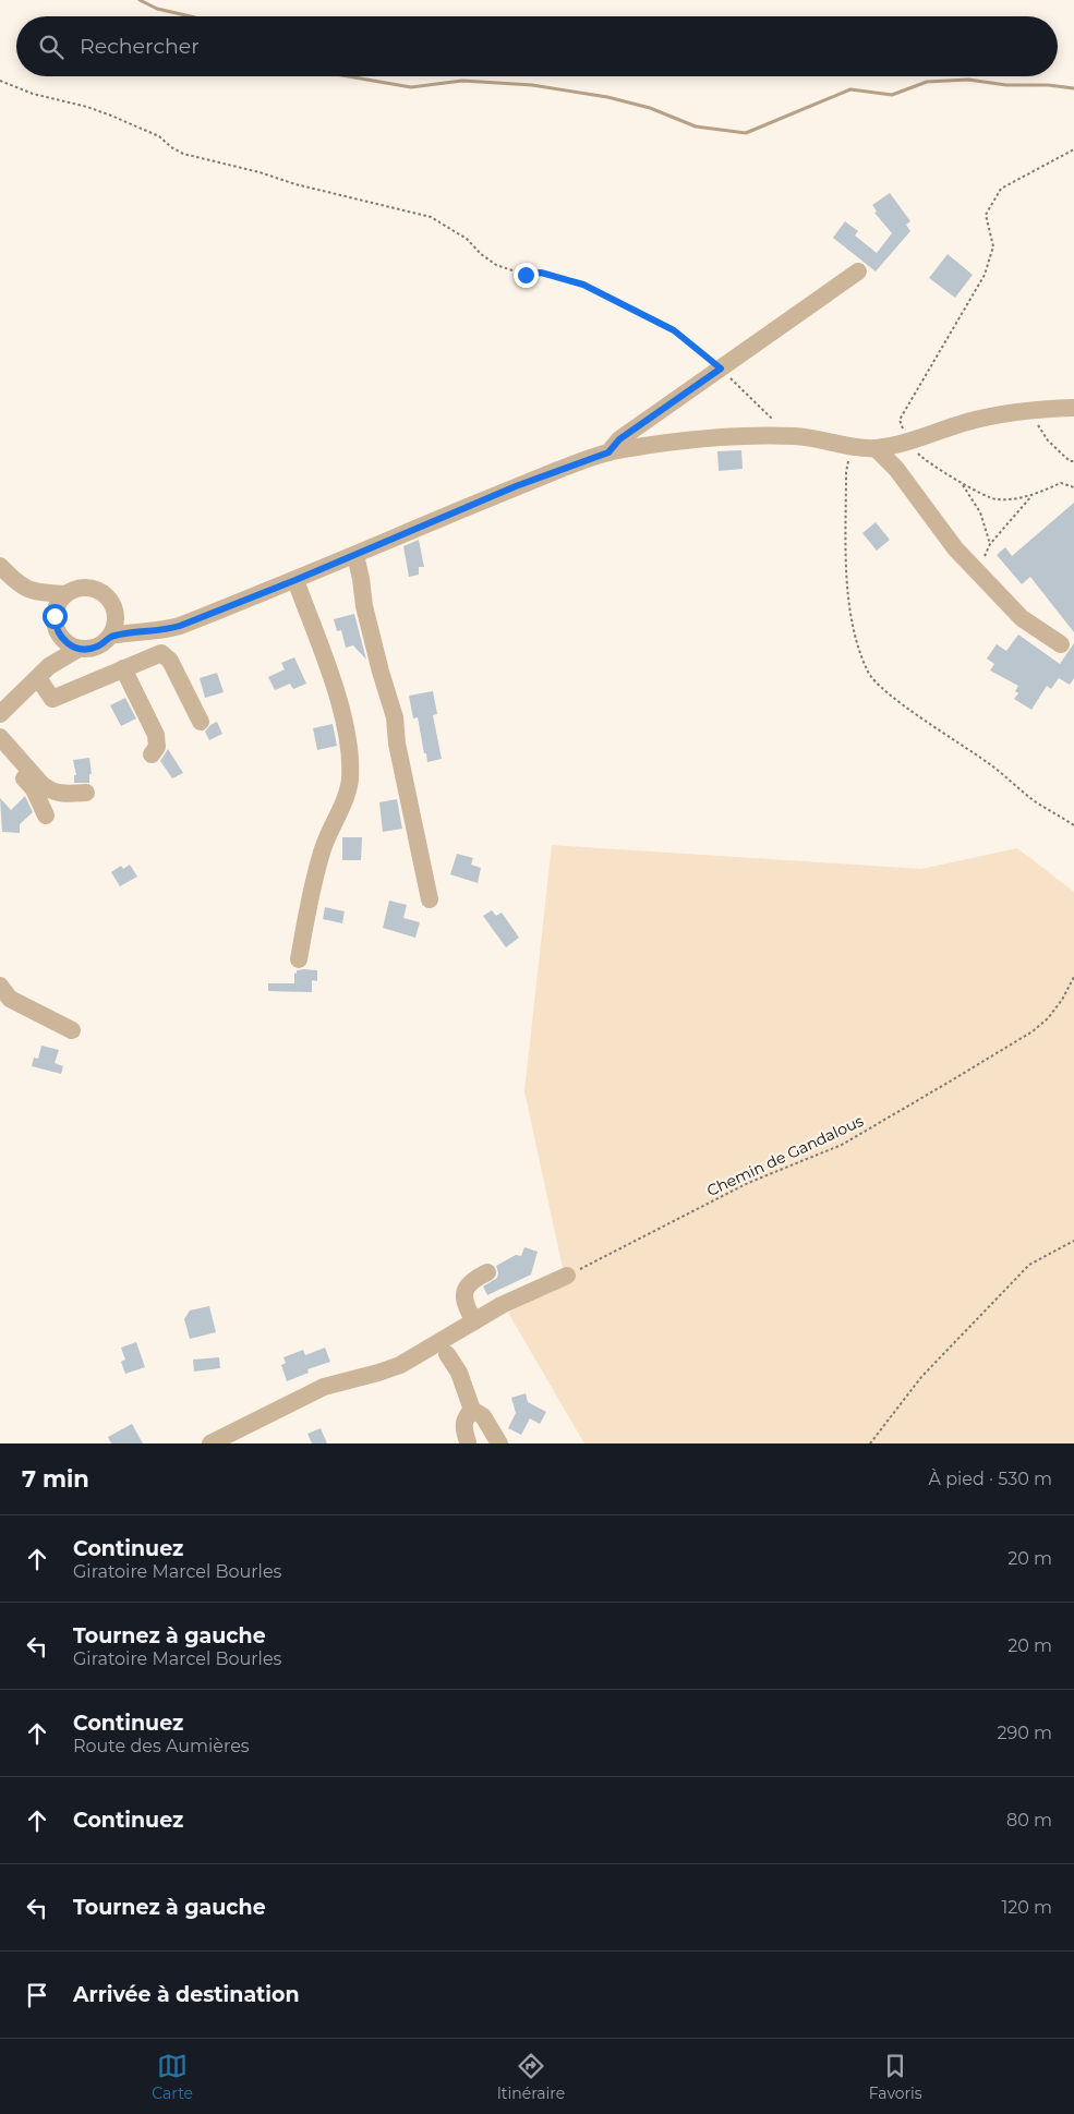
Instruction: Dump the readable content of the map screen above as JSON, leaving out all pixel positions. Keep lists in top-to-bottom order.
{
  "streets": {
    "path": ["Chemin de Gandalous"]
  },
  "page": {
    "search": "Rechercher",
    "heading": ["7 min", "À pied · 530 m"],
    "list": [
      ["Continuez", "Giratoire Marcel Bourles", "20 m"],
      ["Tournez à gauche", "Giratoire Marcel Bourles", "20 m"],
      ["Continuez", "Route des Aumières", "290 m"],
      ["Continuez", "80 m"],
      ["Tournez à gauche", "120 m"],
      "Arrivée à destination"
    ],
    "nav": ["Carte", "Itinéraire", "Favoris"]
  }
}
